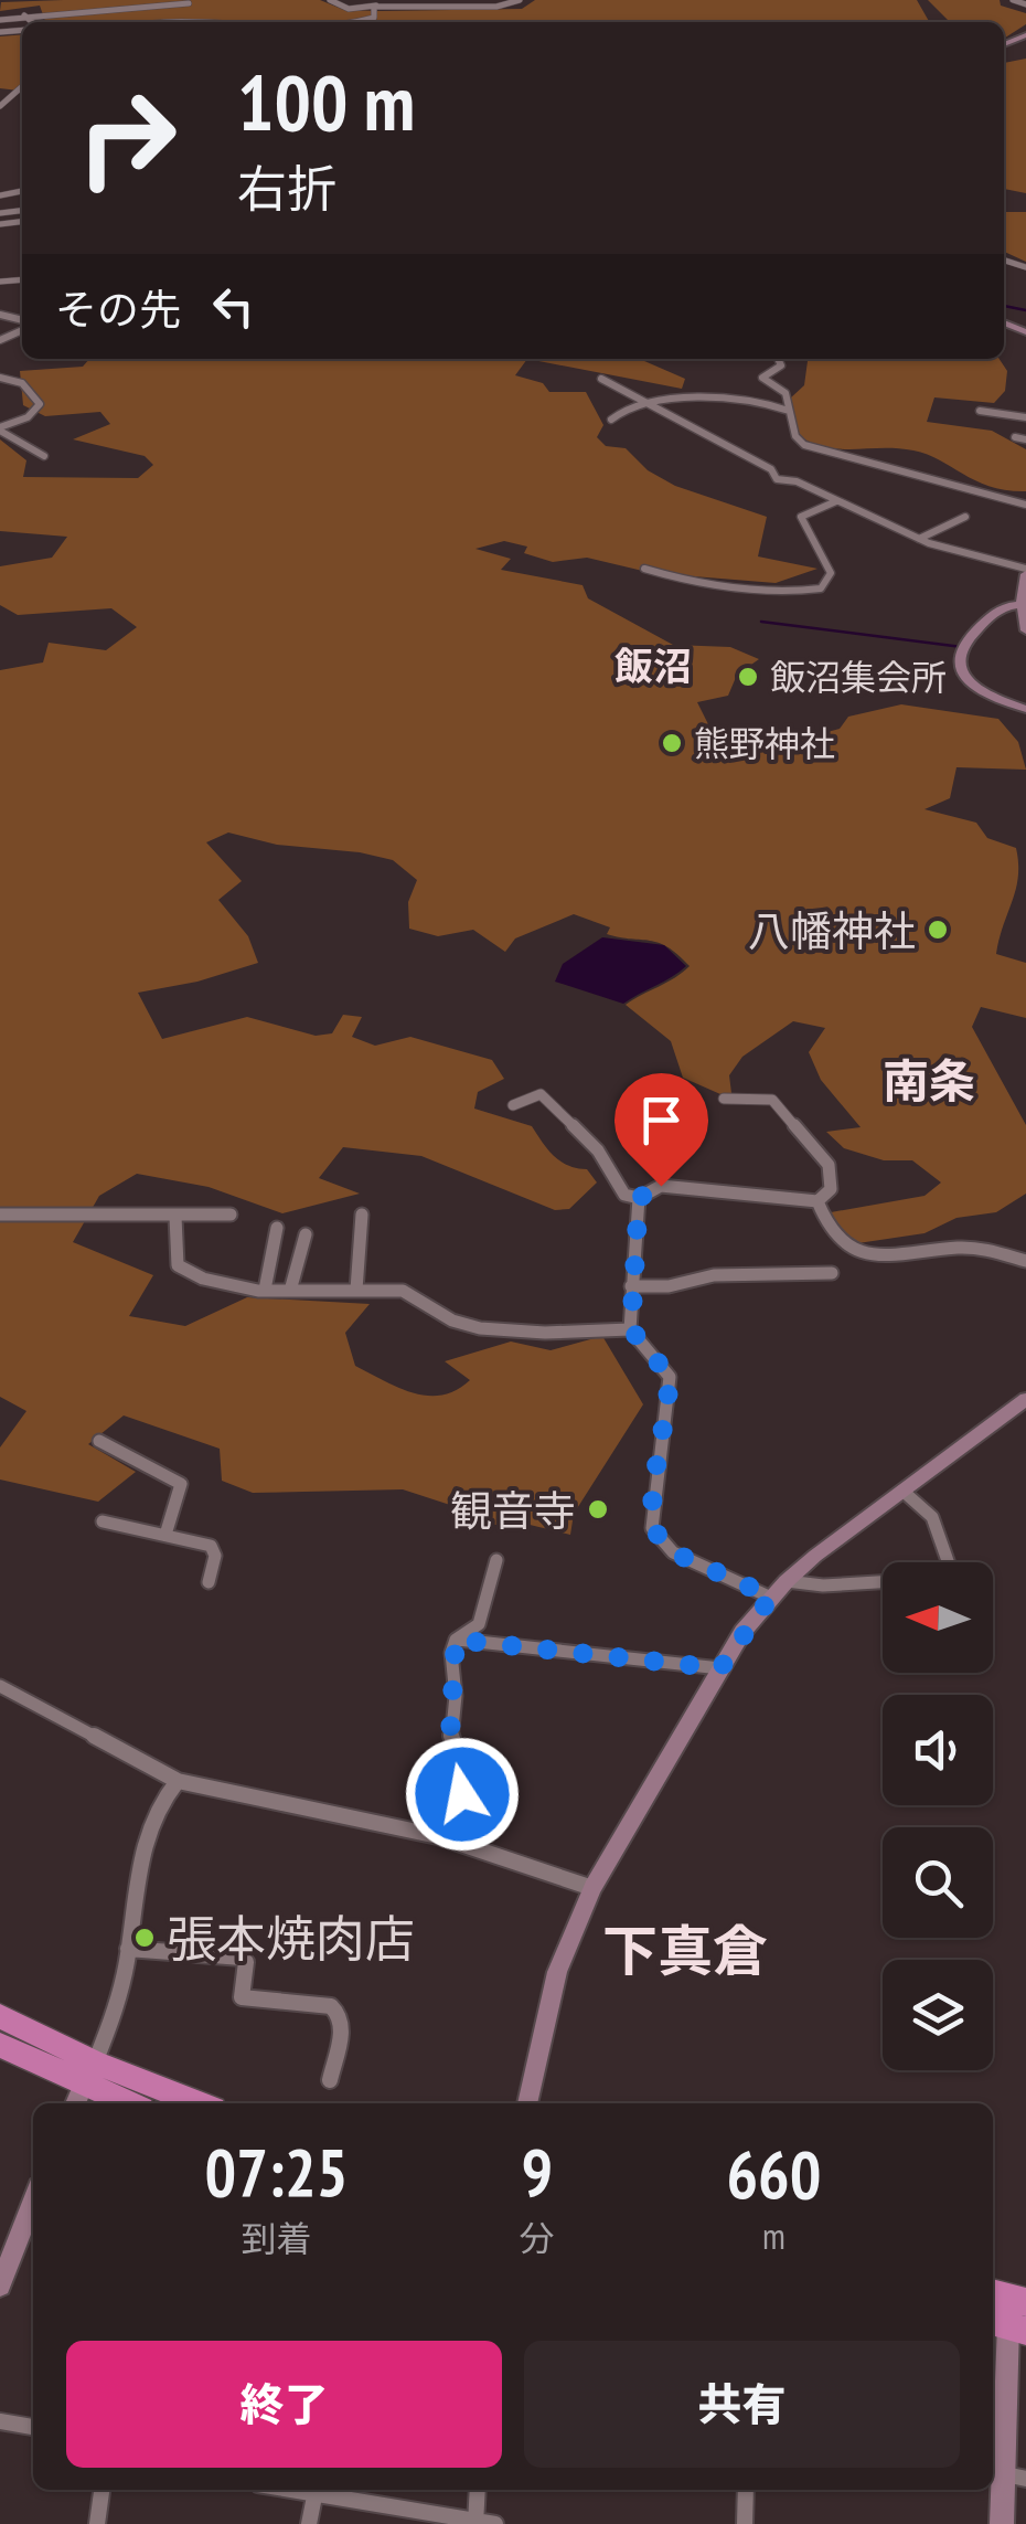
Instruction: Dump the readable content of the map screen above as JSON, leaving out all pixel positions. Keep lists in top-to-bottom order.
{
  "districts": ["飯沼", "南条", "下真倉"],
  "places": [
    "飯沼集会所",
    "熊野神社",
    "八幡神社",
    "観音寺",
    "張本焼肉店"
  ],
  "north": "left",
  "page": {
    "turn": ["100 m", "右折"],
    "then": "その先",
    "eta": [
      "07:25",
      "到着",
      "9",
      "分",
      "660",
      "m"
    ],
    "buttons": ["終了", "共有"]
  }
}
